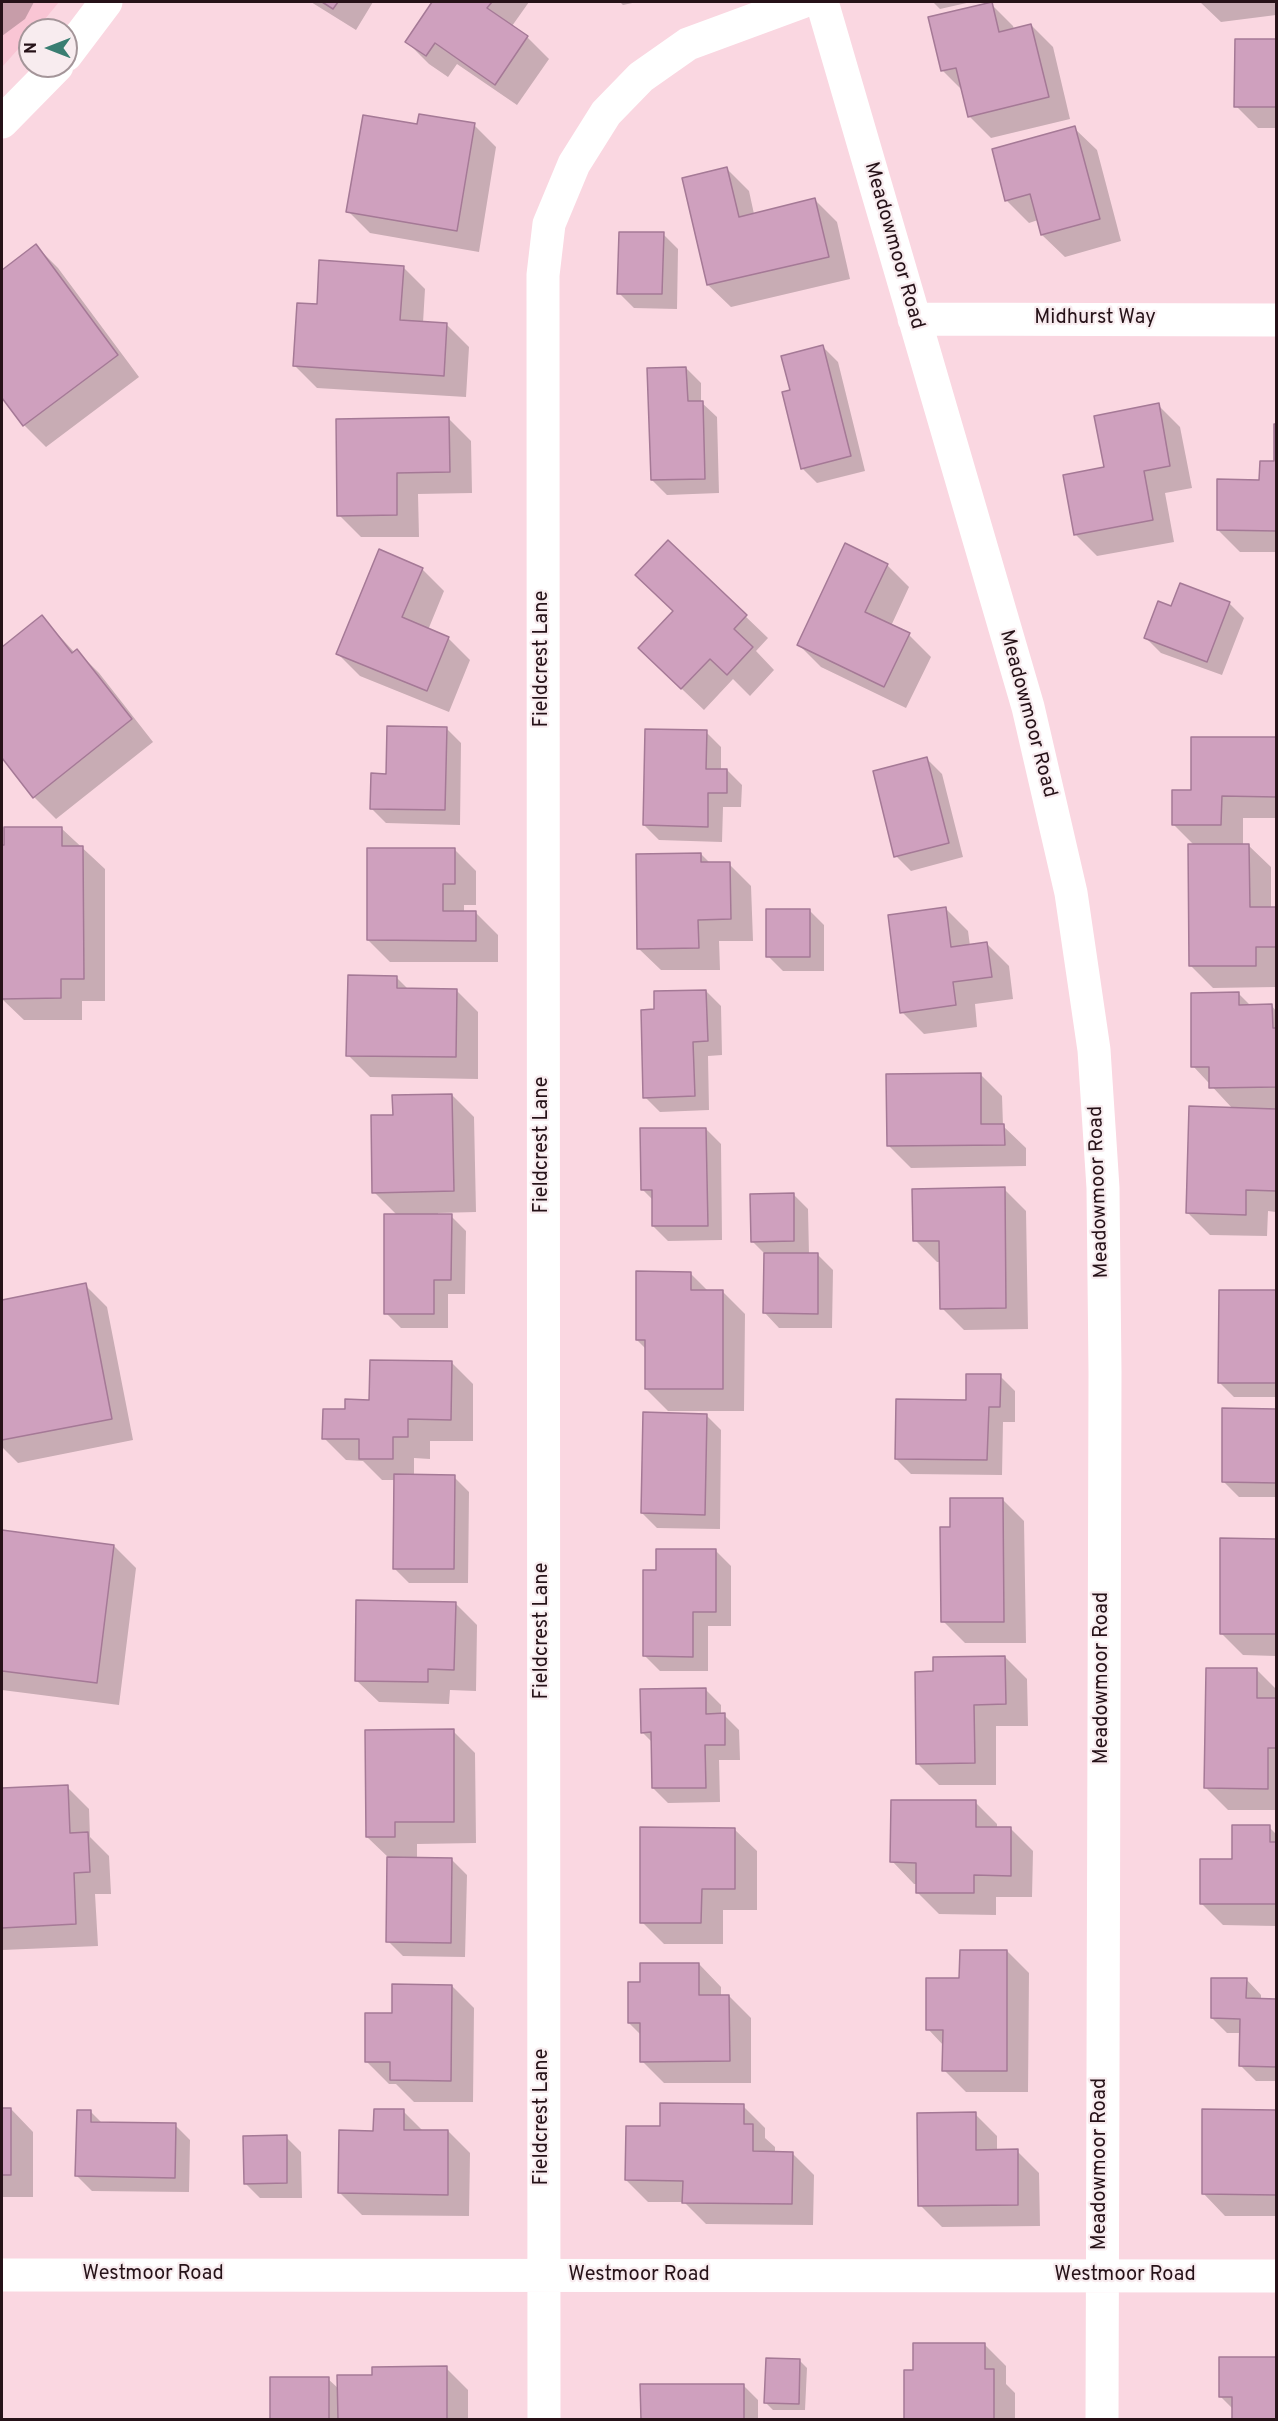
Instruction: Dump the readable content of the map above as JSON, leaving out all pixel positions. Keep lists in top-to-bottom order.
{
  "streets": {
    "street": [
      "Meadowmoor Road",
      "Midhurst Way",
      "Fieldcrest Lane",
      "Westmoor Road"
    ]
  },
  "crossings": [
    ["Meadowmoor Road", "Midhurst Way"],
    ["Meadowmoor Road", "Westmoor Road"],
    ["Fieldcrest Lane", "Westmoor Road"]
  ],
  "north": "left"
}
